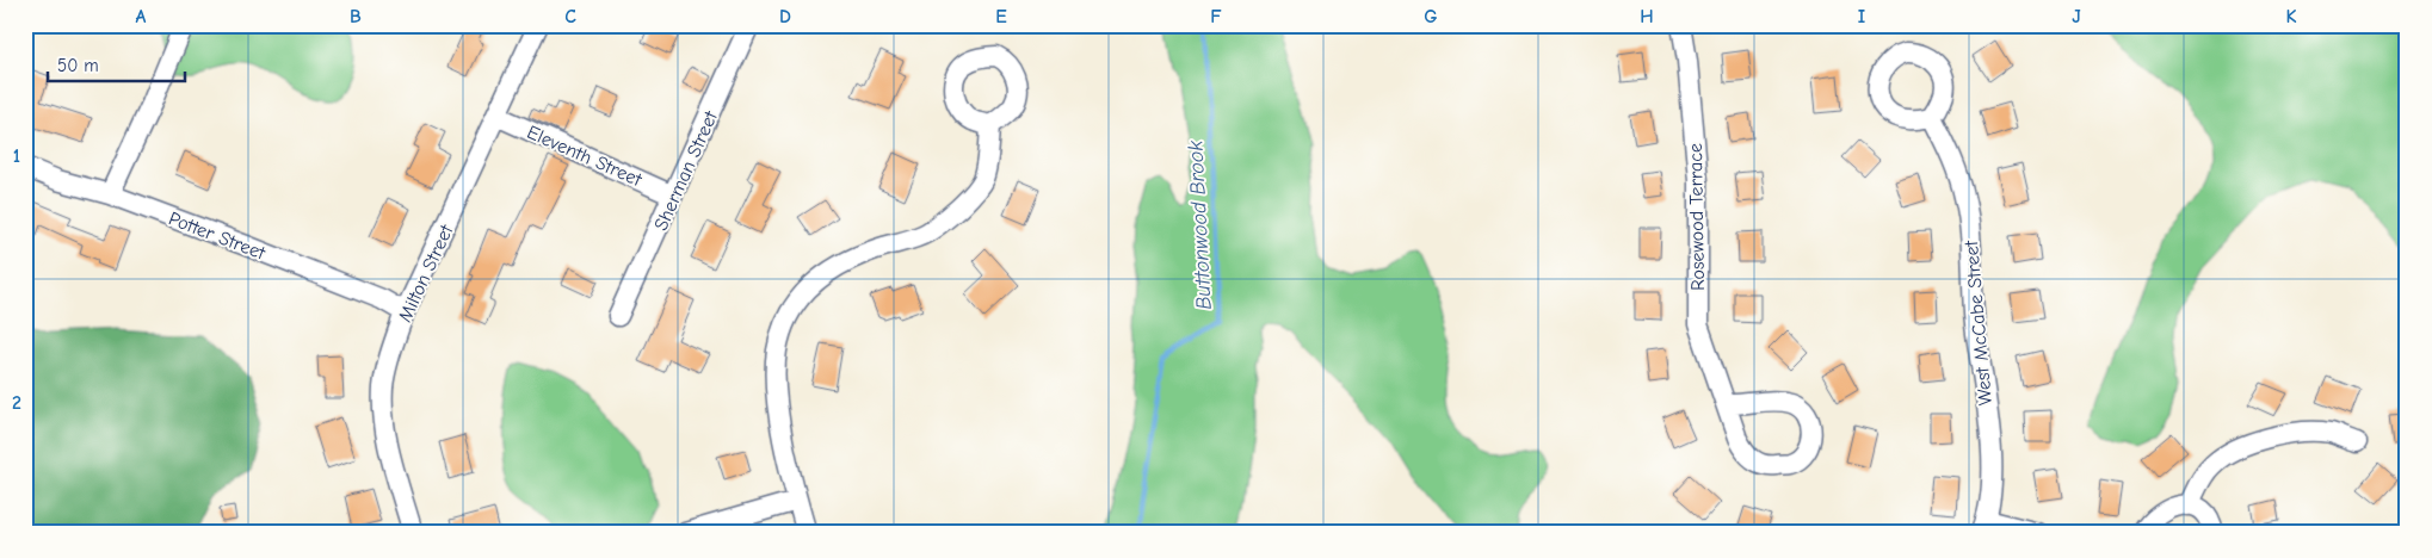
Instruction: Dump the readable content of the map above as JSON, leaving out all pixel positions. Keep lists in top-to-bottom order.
{
  "streets": {
    "street": [
      "Eleventh Street",
      "Sherman Street",
      "Rosewood Terrace",
      "Potter Street",
      "Milton Street",
      "West McCabe Street"
    ]
  },
  "crossings": [
    ["Eleventh Street", "Sherman Street"],
    ["Eleventh Street", "Milton Street"],
    ["Potter Street", "Milton Street"]
  ],
  "water": ["Buttonwood Brook"],
  "scale_bar": "50 m",
  "grid": {
    "columns": [
      "A",
      "B",
      "C",
      "D",
      "E",
      "F",
      "G",
      "H",
      "I",
      "J",
      "K"
    ],
    "rows": ["1", "2"]
  }
}
